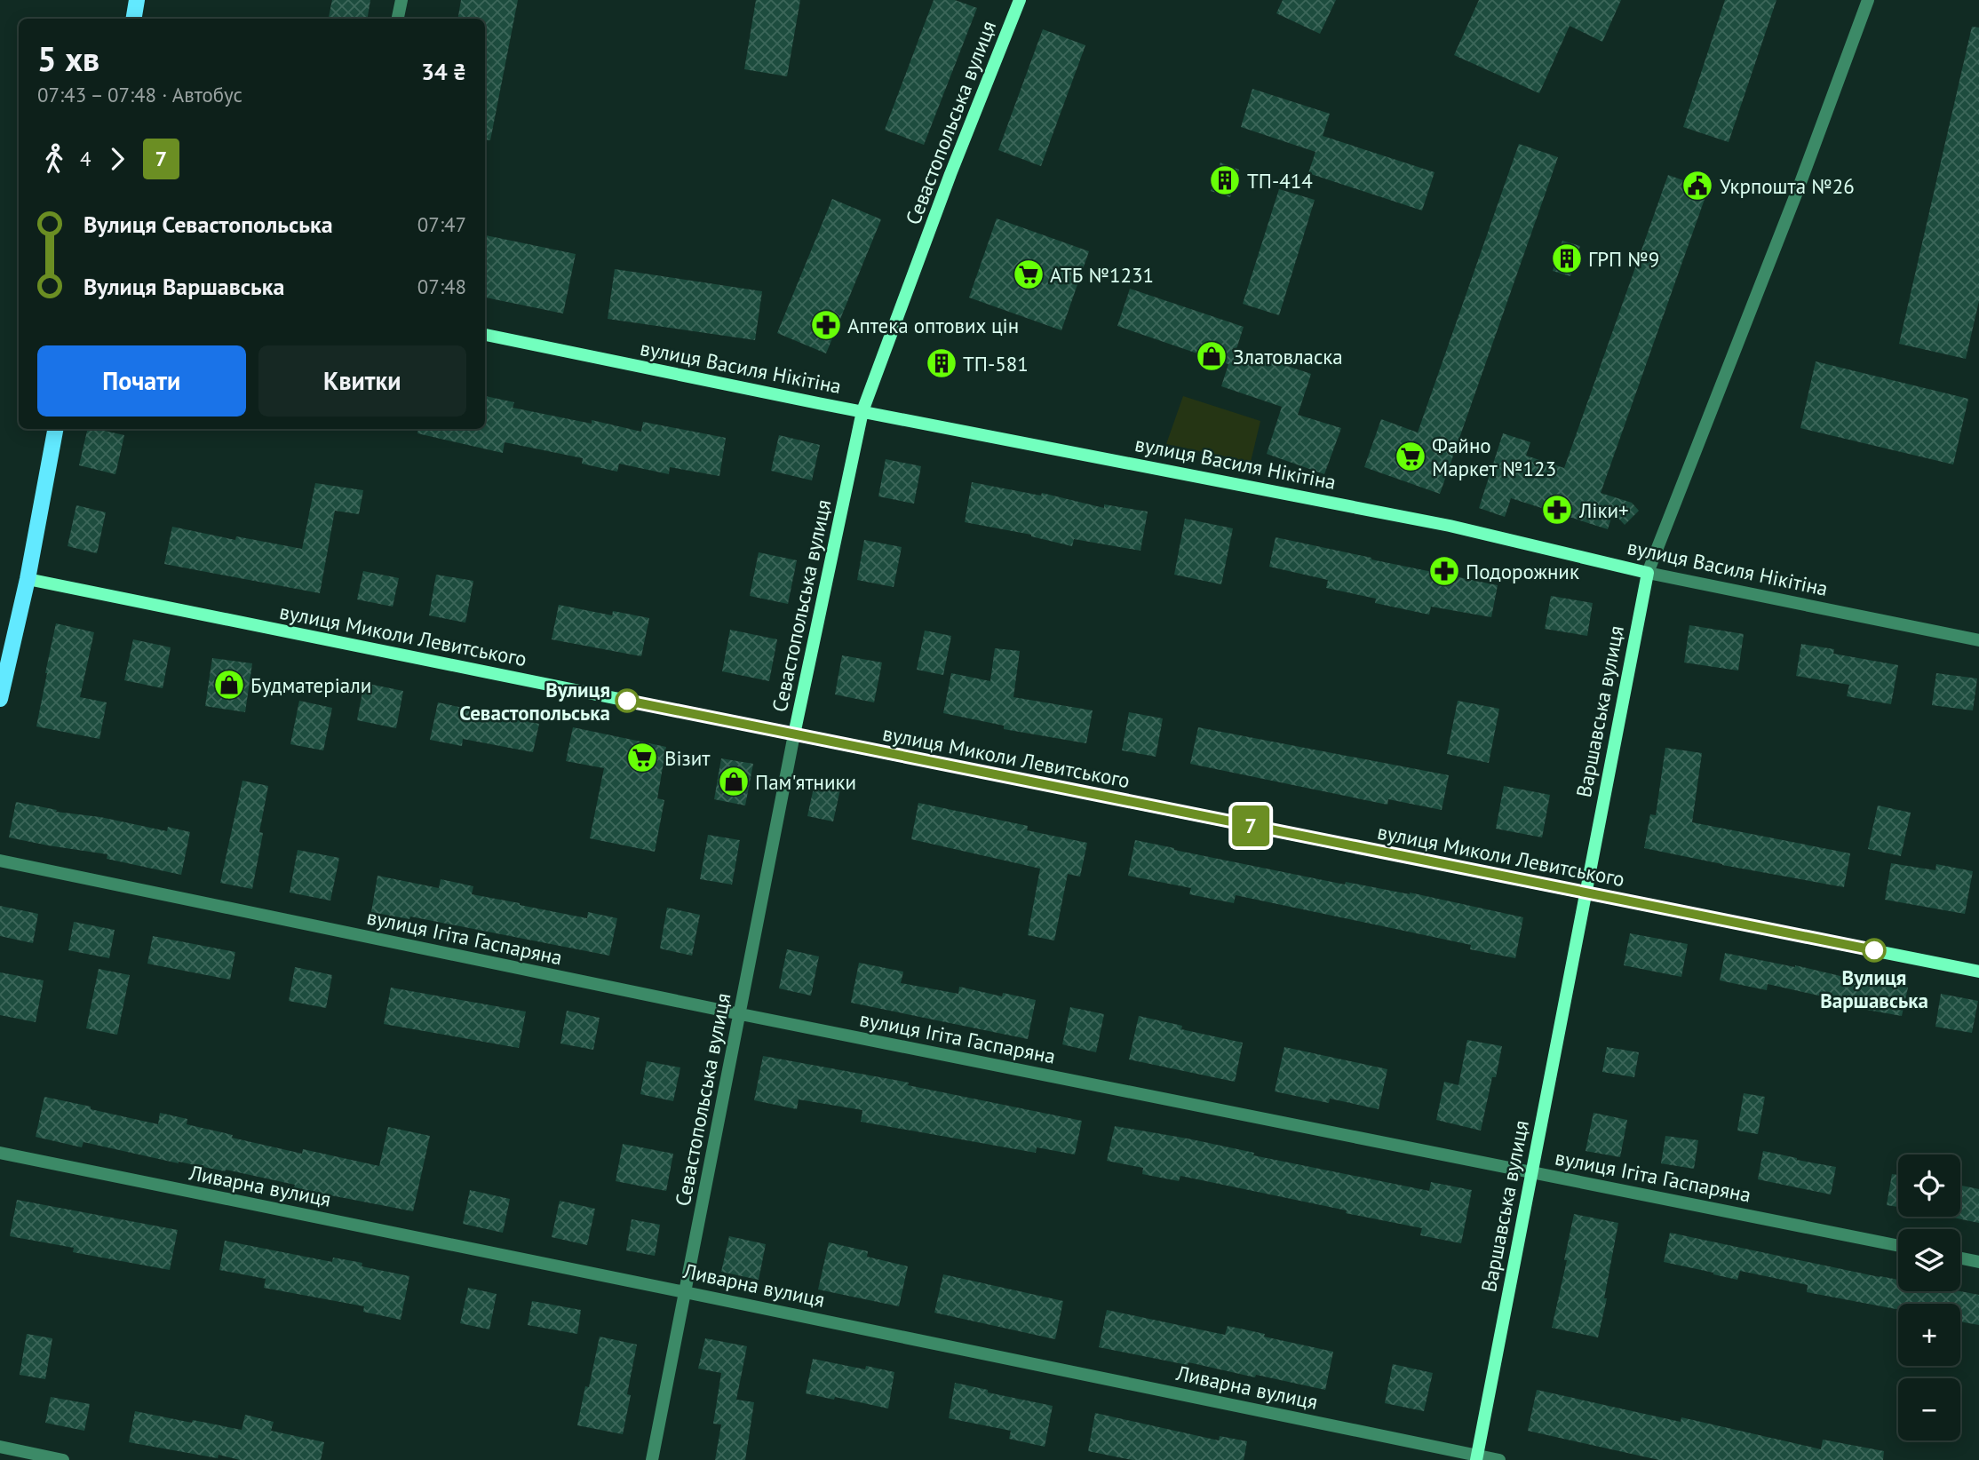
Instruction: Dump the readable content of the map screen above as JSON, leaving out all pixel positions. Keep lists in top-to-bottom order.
{
  "streets": {
    "street": [
      "Севастопольська вулиця",
      "вулиця Василя Нікітіна",
      "вулиця Миколи Левитського",
      "Варшавська вулиця",
      "вулиця Ігіта Гаспаряна",
      "Ливарна вулиця"
    ]
  },
  "crossings": [
    ["Севастопольська вулиця", "вулиця Василя Нікітіна"],
    ["Севастопольська вулиця", "вулиця Миколи Левитського"],
    ["Севастопольська вулиця", "вулиця Ігіта Гаспаряна"],
    ["Севастопольська вулиця", "Ливарна вулиця"],
    ["вулиця Василя Нікітіна", "Варшавська вулиця"],
    ["вулиця Миколи Левитського", "Варшавська вулиця"],
    ["Варшавська вулиця", "вулиця Ігіта Гаспаряна"],
    ["Варшавська вулиця", "Ливарна вулиця"]
  ],
  "places": {
    "building": ["ТП-414", "ГРП №9", "ТП-581"],
    "public building": ["Укрпошта №26"],
    "supermarket": ["АТБ №1231", "Файно Маркет №123", "Візит"],
    "pharmacy": ["Аптека оптових цін", "Ліки+", "Подорожник"],
    "shop": ["Златовласка", "Будматеріали", "Пам'ятники"],
    "other": ["Вулиця Севастопольська", "Вулиця Варшавська"]
  },
  "lines": ["bus line 7"],
  "page": {
    "on_map": "7",
    "heading": ["5 хв", "07:43 – 07:48 · Автобус", "34 ₴"],
    "legs": ["4", "7"],
    "list": [
      {
        "name": "Вулиця Севастопольська",
        "value": "07:47"
      },
      {
        "name": "Вулиця Варшавська",
        "value": "07:48"
      }
    ],
    "buttons": ["Почати", "Квитки"],
    "map_buttons": ["+", "−"]
  }
}
